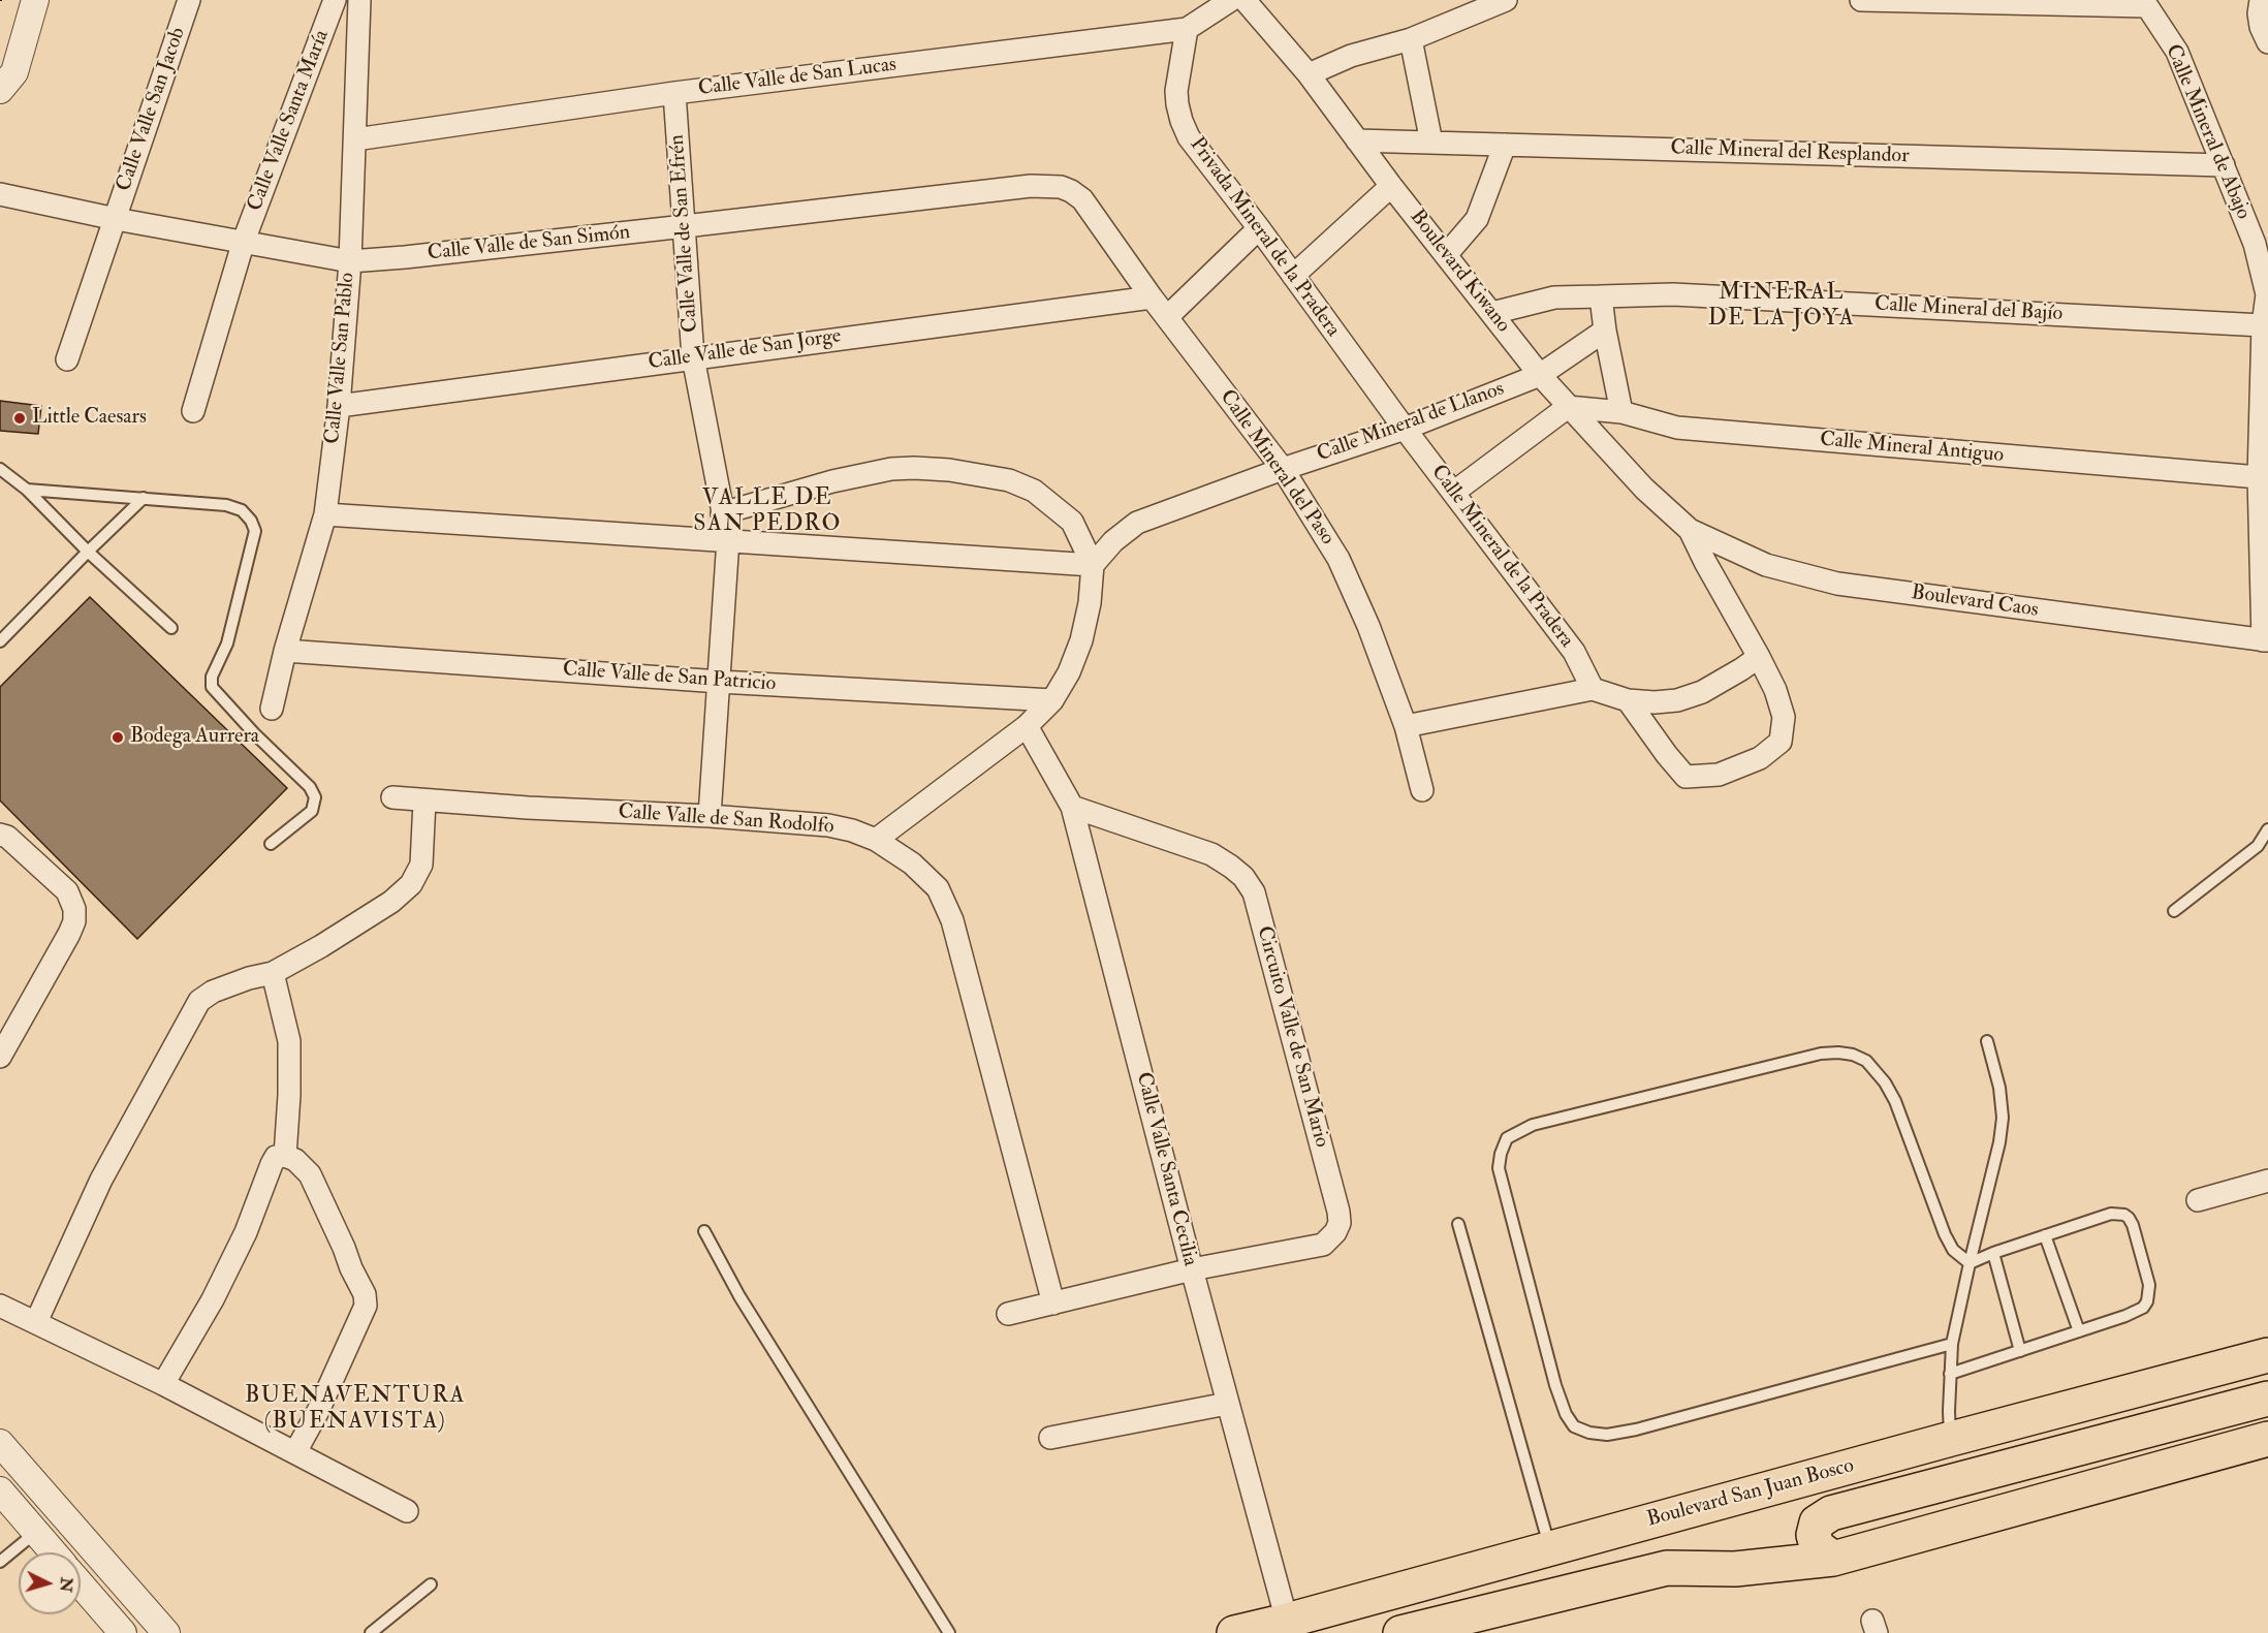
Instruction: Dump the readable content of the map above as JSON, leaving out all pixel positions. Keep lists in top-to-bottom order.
{
  "streets": {
    "main road": ["Boulevard San Juan Bosco"],
    "street": [
      "Calle Valle de San Lucas",
      "Calle Valle San Jacob",
      "Calle Valle Santa María",
      "Calle Mineral de Abajo",
      "Calle Mineral del Resplandor",
      "Calle Valle de San Efrén",
      "Privada Mineral de la Pradera",
      "Calle Valle de San Simón",
      "Boulevard Kiwano",
      "Calle Mineral del Bajío",
      "Calle Valle de San Jorge",
      "Calle Valle San Pablo",
      "Calle Mineral de Llanos",
      "Calle Mineral Antiguo",
      "Calle Mineral del Paso",
      "Calle Mineral de la Pradera",
      "Boulevard Caos",
      "Calle Valle de San Patricio",
      "Calle Valle de San Rodolfo",
      "Circuito Valle de San Mario",
      "Calle Valle Santa Cecilia"
    ]
  },
  "crossings": [
    ["Calle Valle de San Lucas", "Calle Valle de San Efrén"],
    ["Calle Valle de San Lucas", "Privada Mineral de la Pradera"],
    ["Calle Valle de San Lucas", "Calle Valle San Pablo"],
    ["Calle Valle San Jacob", "Calle Valle de San Simón"],
    ["Calle Valle Santa María", "Calle Valle de San Simón"],
    ["Calle Mineral de Abajo", "Calle Mineral del Resplandor"],
    ["Calle Mineral de Abajo", "Calle Mineral del Bajío"],
    ["Calle Mineral de Abajo", "Calle Mineral Antiguo"],
    ["Calle Mineral de Abajo", "Boulevard Caos"],
    ["Calle Mineral del Resplandor", "Boulevard Kiwano"],
    ["Calle Valle de San Efrén", "Calle Valle de San Simón"],
    ["Calle Valle de San Efrén", "Calle Valle de San Jorge"],
    ["Calle Valle de San Efrén", "Calle Valle de San Patricio"],
    ["Calle Valle de San Efrén", "Calle Valle de San Rodolfo"],
    ["Privada Mineral de la Pradera", "Calle Mineral de Llanos"],
    ["Privada Mineral de la Pradera", "Calle Mineral de la Pradera"],
    ["Calle Valle de San Simón", "Calle Valle San Pablo"],
    ["Calle Valle de San Simón", "Calle Mineral del Paso"],
    ["Boulevard Kiwano", "Calle Mineral del Bajío"],
    ["Boulevard Kiwano", "Calle Mineral de Llanos"],
    ["Boulevard Kiwano", "Calle Mineral Antiguo"],
    ["Boulevard Kiwano", "Boulevard Caos"],
    ["Calle Valle de San Jorge", "Calle Valle San Pablo"],
    ["Calle Valle de San Jorge", "Calle Mineral del Paso"],
    ["Calle Valle San Pablo", "Calle Valle de San Patricio"],
    ["Calle Mineral de Llanos", "Calle Mineral del Paso"],
    ["Calle Mineral de Llanos", "Calle Mineral de la Pradera"],
    ["Circuito Valle de San Mario", "Calle Valle Santa Cecilia"],
    ["Calle Valle Santa Cecilia", "Boulevard San Juan Bosco"]
  ],
  "districts": ["MINERAL DE LA JOYA", "VALLE DE SAN PEDRO", "BUENAVENTURA (BUENAVISTA)"],
  "places": ["Little Caesars", "Bodega Aurrera"],
  "north": "right"
}
